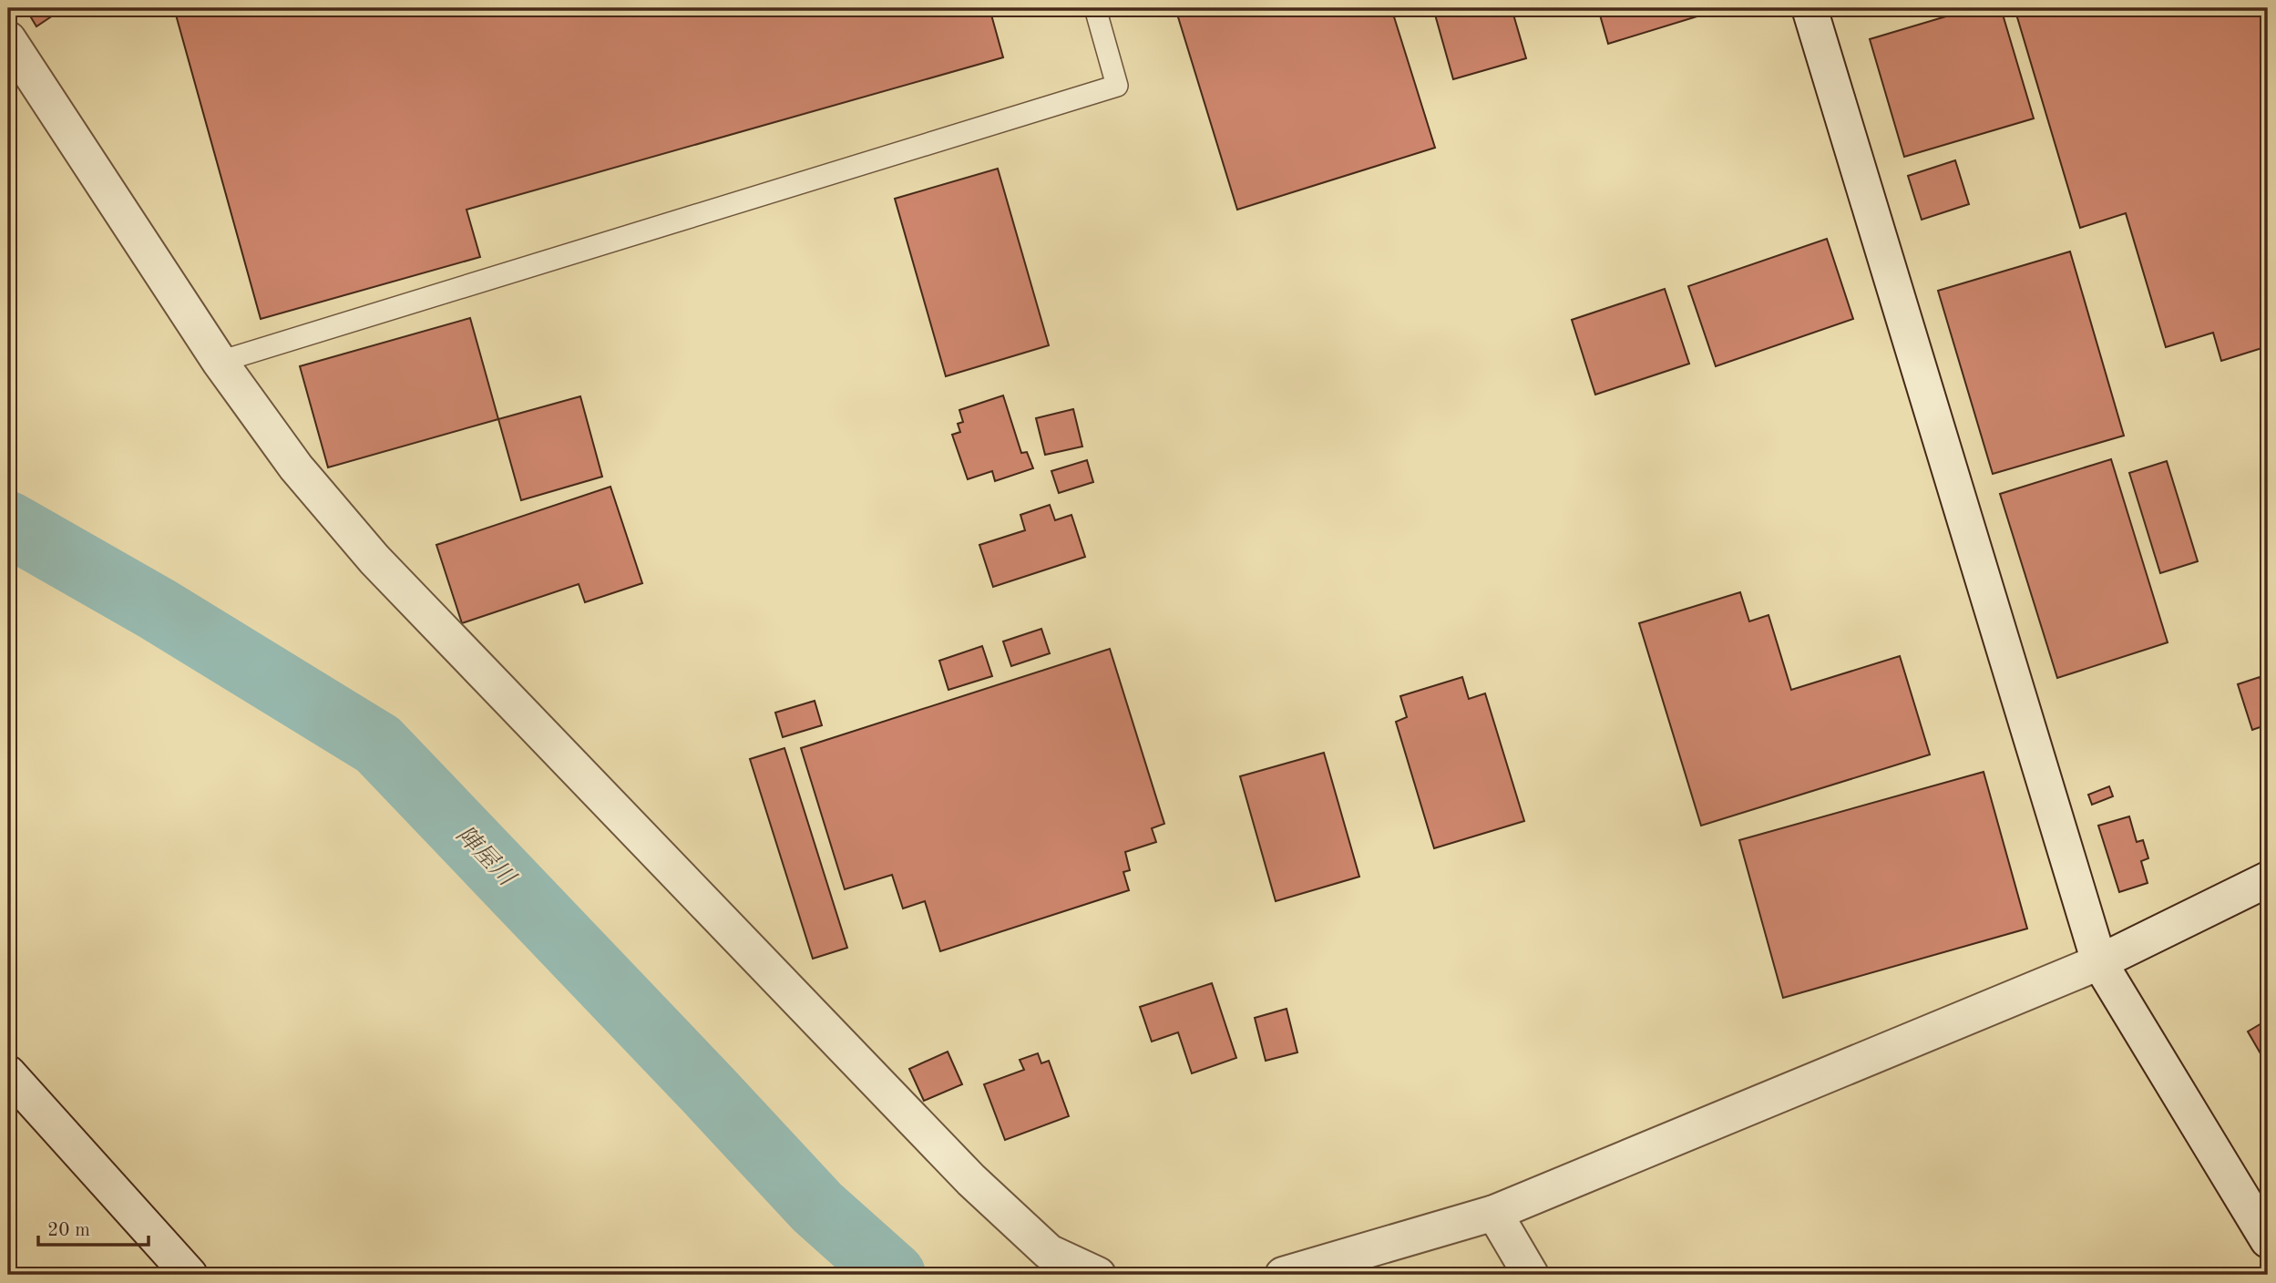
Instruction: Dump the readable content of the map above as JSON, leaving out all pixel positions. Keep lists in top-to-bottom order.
{
  "water": ["陣屋川"],
  "scale_bar": "20 m"
}
